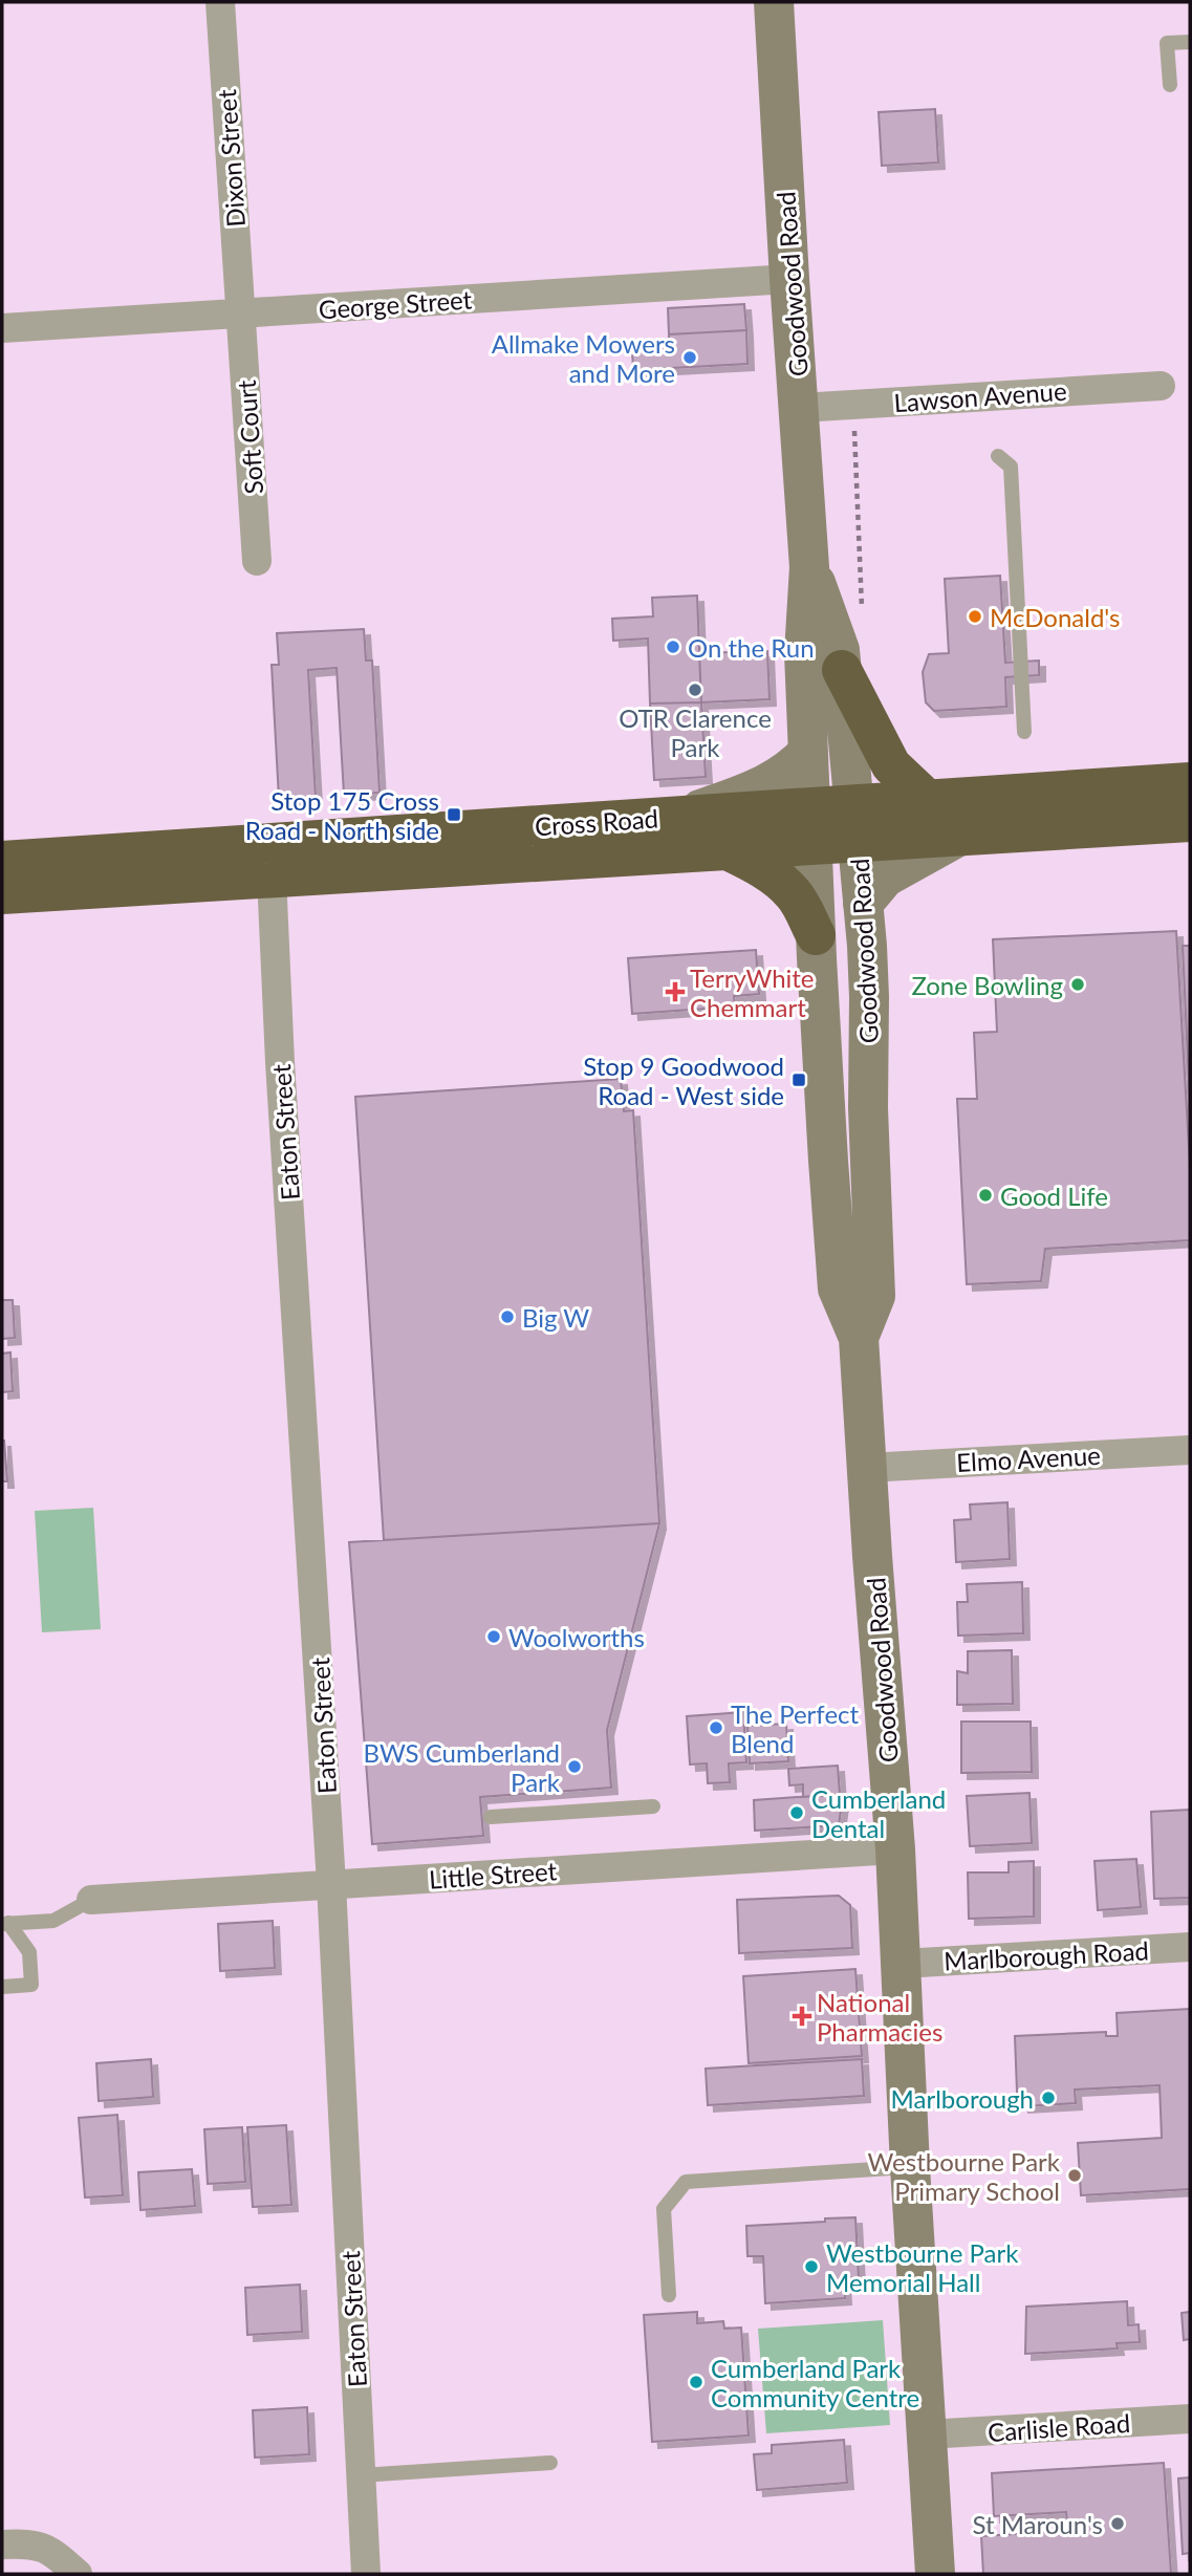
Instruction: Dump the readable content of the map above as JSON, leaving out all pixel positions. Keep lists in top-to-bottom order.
{
  "streets": {
    "highway": ["Cross Road"],
    "main road": ["Goodwood Road"],
    "street": [
      "Dixon Street",
      "George Street",
      "Lawson Avenue",
      "Soft Court",
      "Eaton Street",
      "Elmo Avenue",
      "Little Street",
      "Marlborough Road",
      "Carlisle Road"
    ]
  },
  "crossings": [
    ["Dixon Street", "George Street"],
    ["Dixon Street", "Soft Court"],
    ["Goodwood Road", "George Street"],
    ["Goodwood Road", "Lawson Avenue"],
    ["Goodwood Road", "Cross Road"],
    ["Goodwood Road", "Elmo Avenue"],
    ["Goodwood Road", "Little Street"],
    ["Goodwood Road", "Marlborough Road"],
    ["Goodwood Road", "Carlisle Road"],
    ["George Street", "Soft Court"],
    ["Cross Road", "Eaton Street"],
    ["Eaton Street", "Little Street"]
  ],
  "places": {
    "other": [
      "Allmake Mowers and More",
      "McDonald's",
      "On the Run",
      "OTR Clarence Park",
      "Zone Bowling",
      "Good Life",
      "Big W",
      "Woolworths",
      "The Perfect Blend",
      "BWS Cumberland Park",
      "Cumberland Dental",
      "Marlborough",
      "Westbourne Park Primary School",
      "Westbourne Park Memorial Hall",
      "Cumberland Park Community Centre",
      "St Maroun's"
    ],
    "transit": ["Stop 175 Cross Road - North side", "Stop 9 Goodwood Road - West side"],
    "health": ["TerryWhite Chemmart", "National Pharmacies"]
  }
}
